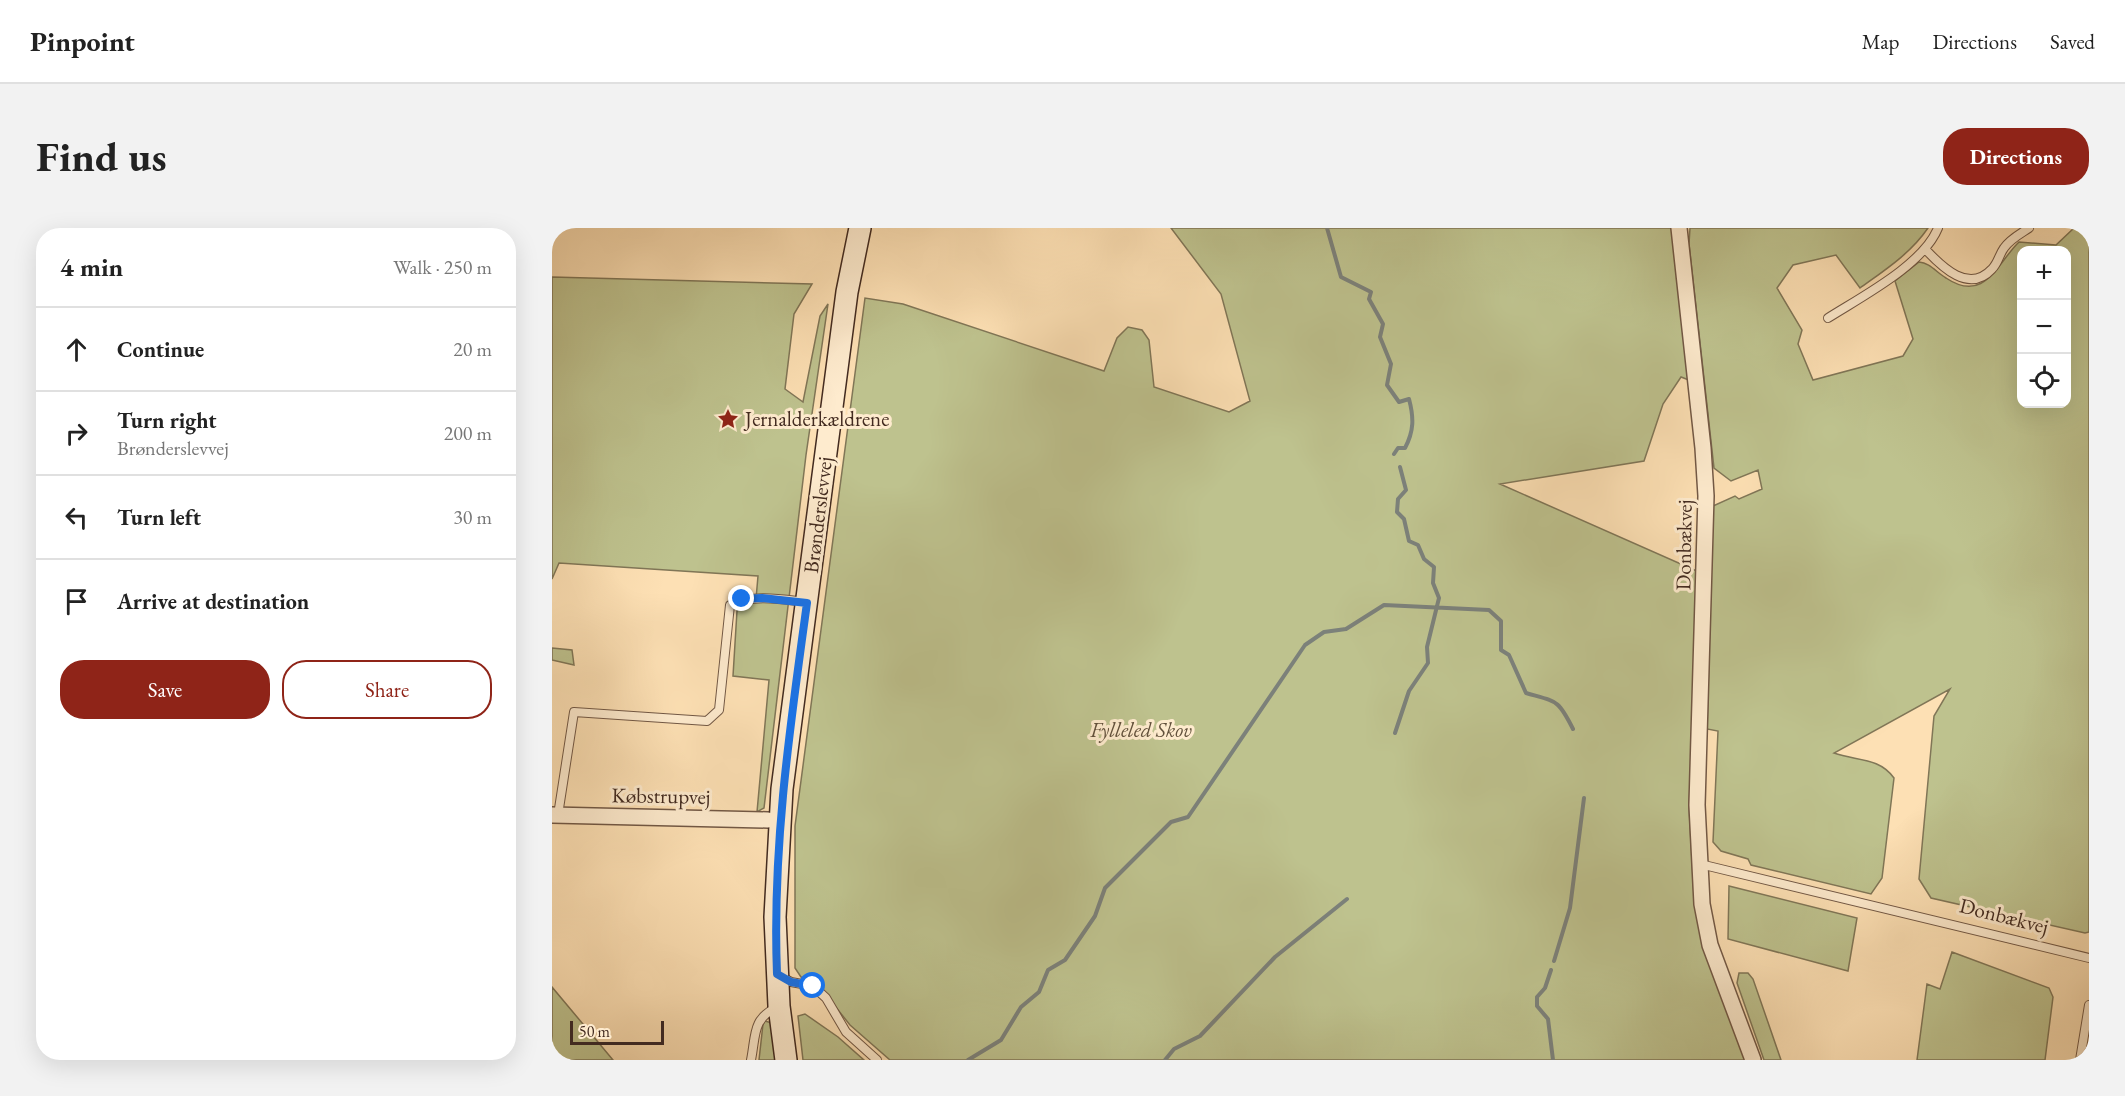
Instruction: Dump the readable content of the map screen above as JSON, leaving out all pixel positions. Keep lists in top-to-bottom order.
{
  "streets": {
    "main road": ["Brønderslevvej"],
    "street": ["Donbækvej", "Købstrupvej"]
  },
  "parks": ["Fylleled Skov"],
  "places": {
    "place": ["Jernalderkældrene"]
  },
  "scale_bar": "50 m",
  "page": {
    "header": "Pinpoint",
    "nav": ["Map", "Directions", "Saved"],
    "buttons": [
      "Directions",
      ["Save", "Share"]
    ],
    "title": "Find us",
    "heading": ["4 min", "Walk · 250 m"],
    "map_buttons": ["+", "−"],
    "list": [
      ["Continue", "20 m"],
      ["Turn right", "Brønderslevvej", "200 m"],
      ["Turn left", "30 m"],
      "Arrive at destination"
    ],
    "scale": "50 m"
  }
}
